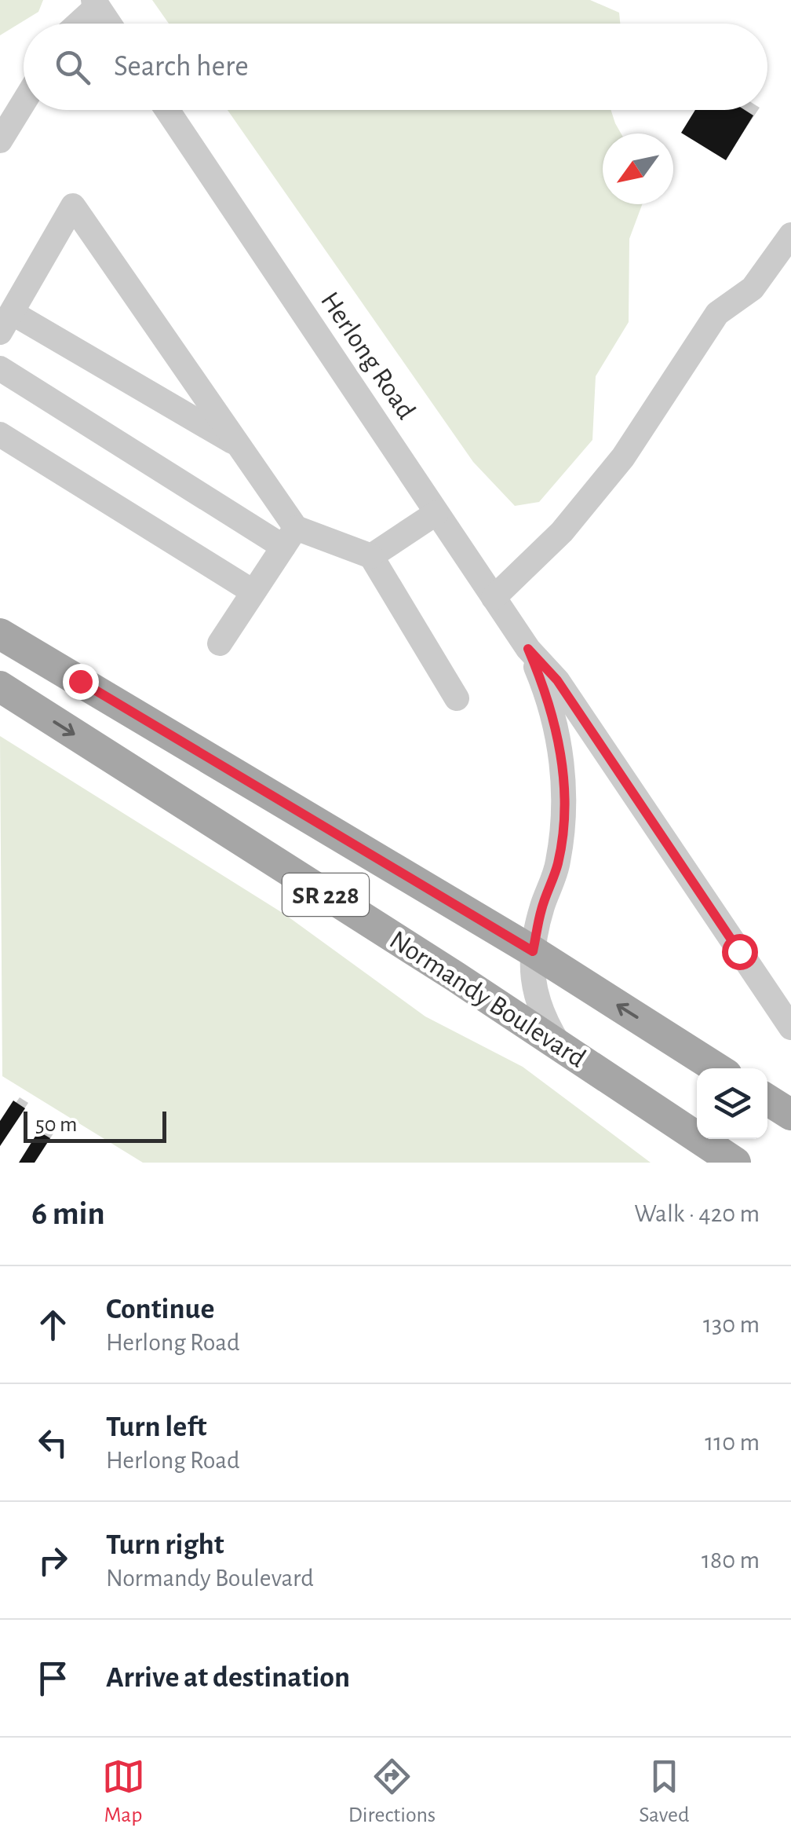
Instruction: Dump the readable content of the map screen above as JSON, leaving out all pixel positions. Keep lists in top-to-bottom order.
{
  "streets": {
    "main road": ["SR 228", "Normandy Boulevard"],
    "street": ["Herlong Road"]
  },
  "crossings": [
    ["Herlong Road", "SR 228"],
    ["Herlong Road", "Normandy Boulevard"]
  ],
  "scale_bar": "50 m",
  "north": "bottom left",
  "page": {
    "search": "Search here",
    "scale": "50 m",
    "heading": ["6 min", "Walk · 420 m"],
    "list": [
      ["Continue", "Herlong Road", "130 m"],
      ["Turn left", "Herlong Road", "110 m"],
      ["Turn right", "Normandy Boulevard", "180 m"],
      "Arrive at destination"
    ],
    "nav": ["Map", "Directions", "Saved"]
  }
}
